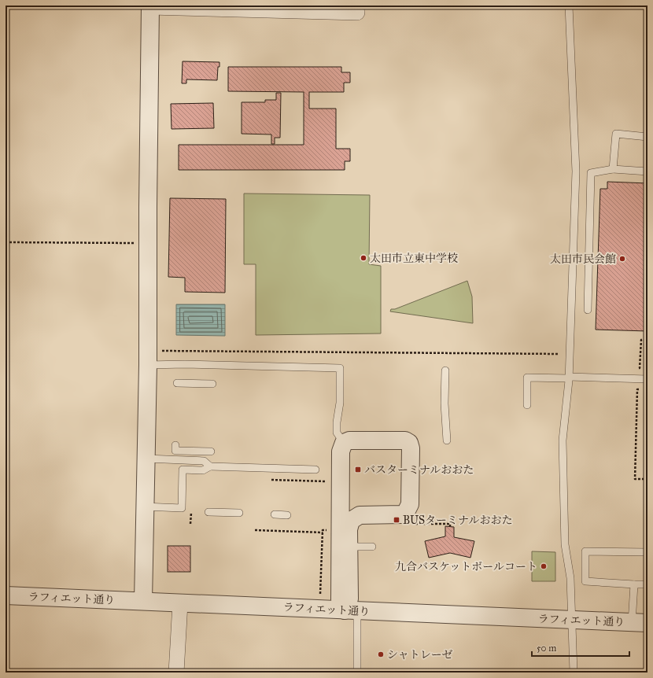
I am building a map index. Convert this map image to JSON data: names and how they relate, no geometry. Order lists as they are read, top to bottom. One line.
{"streets":{"street":["ラフィエット通り"]},"places":{"other":["太田市立東中学校","太田市民会館","九合バスケットボールコート","シャトレーゼ"],"transit":["バスターミナルおおた","BUSターミナルおおた"]},"scale_bar":"50 m"}
